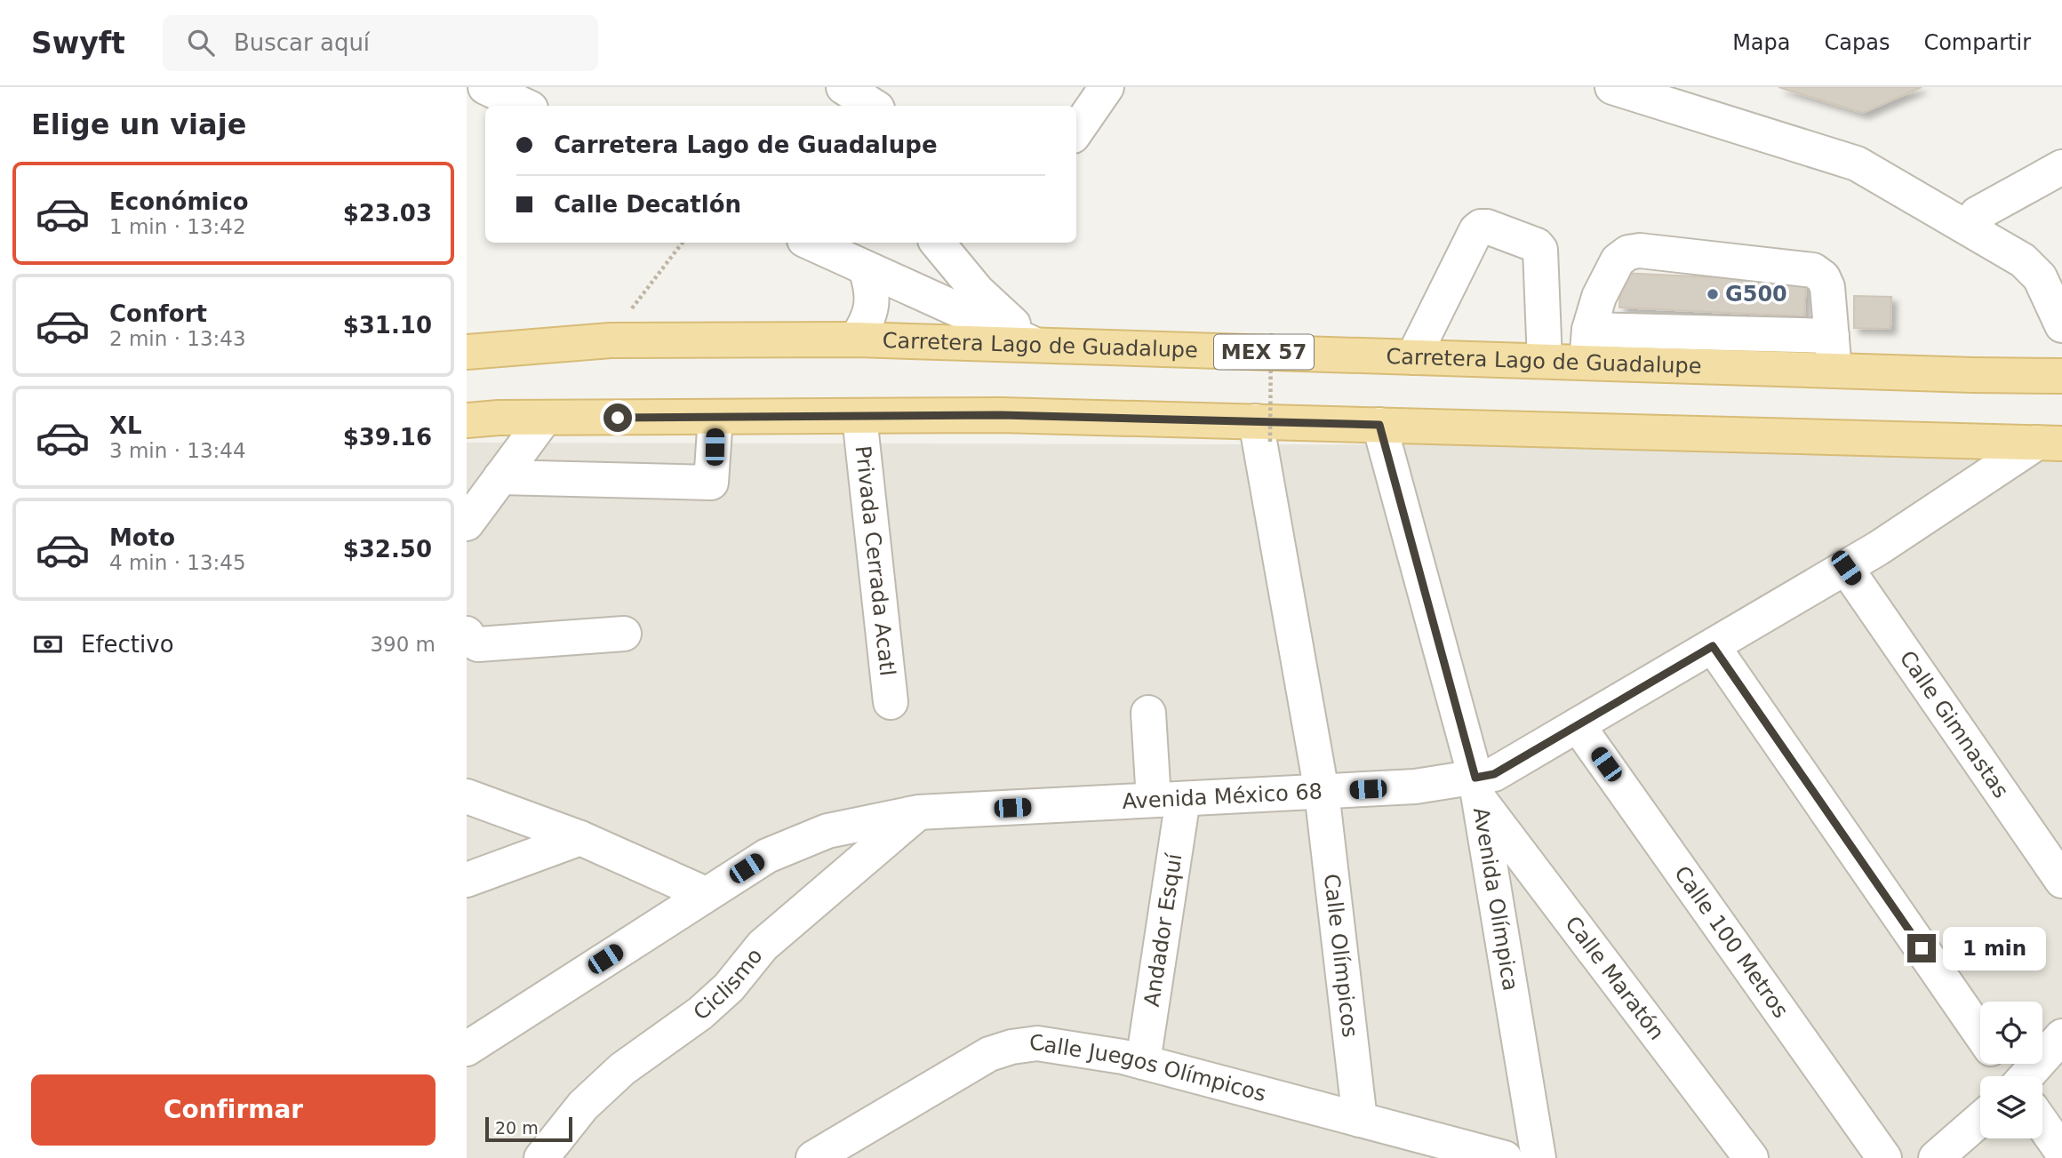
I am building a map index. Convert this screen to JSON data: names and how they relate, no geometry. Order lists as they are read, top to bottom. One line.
{"streets":{"main road":["Carretera Lago de Guadalupe","MEX 57"],"street":["Privada Cerrada Acatl","Calle Gimnastas","Avenida México 68","Avenida Olímpica","Andador Esquí","Calle 100 Metros","Calle Olímpicos","Calle Maratón","Ciclismo","Calle Juegos Olímpicos"]},"crossings":[["Calle Gimnastas","Avenida México 68"],["Avenida México 68","Avenida Olímpica"],["Avenida México 68","Andador Esquí"],["Avenida México 68","Calle 100 Metros"],["Avenida México 68","Calle Olímpicos"],["Avenida México 68","Calle Maratón"],["Avenida México 68","Ciclismo"],["Avenida Olímpica","Calle Maratón"],["Andador Esquí","Calle Juegos Olímpicos"],["Calle Olímpicos","Calle Juegos Olímpicos"]],"places":["G500"],"scale_bar":"20 m","page":{"header":"Swyft","search":"Buscar aquí","nav":["Mapa","Capas","Compartir"],"heading":"Elige un viaje","banner":["Carretera Lago de Guadalupe","Calle Decatlón"],"list":[{"name":"Económico","note":"1 min · 13:42","value":"$23.03"},{"name":"Confort","note":"2 min · 13:43","value":"$31.10"},{"name":"XL","note":"3 min · 13:44","value":"$39.16"},{"name":"Moto","note":"4 min · 13:45","value":"$32.50"}],"pay":["Efectivo","390 m"],"bubble":"1 min","buttons":"Confirmar","scale":"20 m"}}
